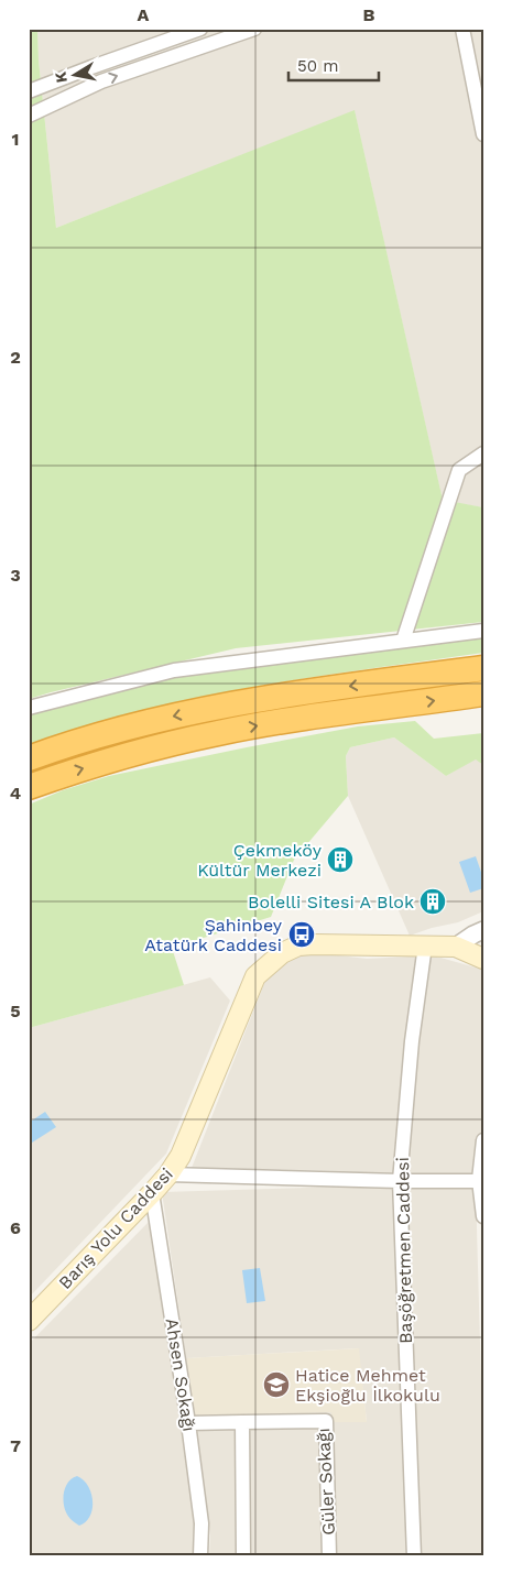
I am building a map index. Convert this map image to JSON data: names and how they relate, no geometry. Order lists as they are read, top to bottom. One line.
{"streets":{"main road":["Barış Yolu Caddesi"],"street":["Başöğretmen Caddesi","Ahsen Sokağı","Güler Sokağı"]},"crossings":[["Barış Yolu Caddesi","Başöğretmen Caddesi"],["Barış Yolu Caddesi","Ahsen Sokağı"]],"places":{"building":["Çekmeköy Kültür Merkezi","Bolelli Sitesi A Blok"],"bus stop":["Şahinbey Atatürk Caddesi"],"school or university":["Hatice Mehmet Ekşioğlu İlkokulu"]},"scale_bar":"50 m","north":"left","grid":{"columns":["A","B"],"rows":["1","2","3","4","5","6","7"]}}
